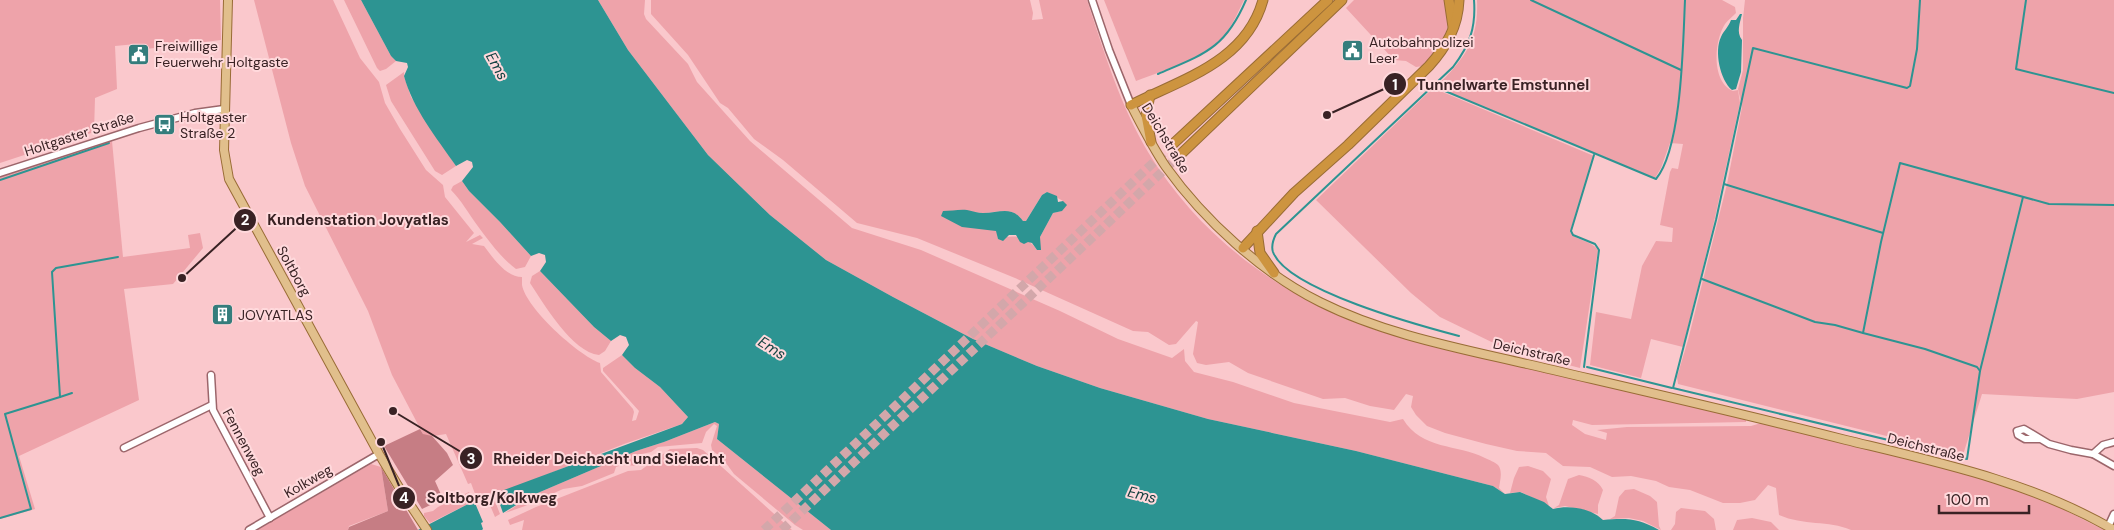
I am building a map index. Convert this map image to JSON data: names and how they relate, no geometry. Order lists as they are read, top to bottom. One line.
{"streets":{"main road":["Deichstraße","Soltborg"],"street":["Holtgaster Straße","Fennenweg","Kolkweg"]},"crossings":[["Holtgaster Straße","Soltborg"],["Soltborg","Kolkweg"],["Fennenweg","Kolkweg"]],"water":["Ems"],"places":{"public building":["Autobahnpolizei Leer","Freiwillige Feuerwehr Holtgaste"],"other":["Tunnelwarte Emstunnel","Kundenstation Jovyatlas","Rheider Deichacht und Sielacht","Soltborg/Kolkweg"],"bus stop":["Holtgaster Straße 2"],"building":["JOVYATLAS"]},"scale_bar":"100 m"}
